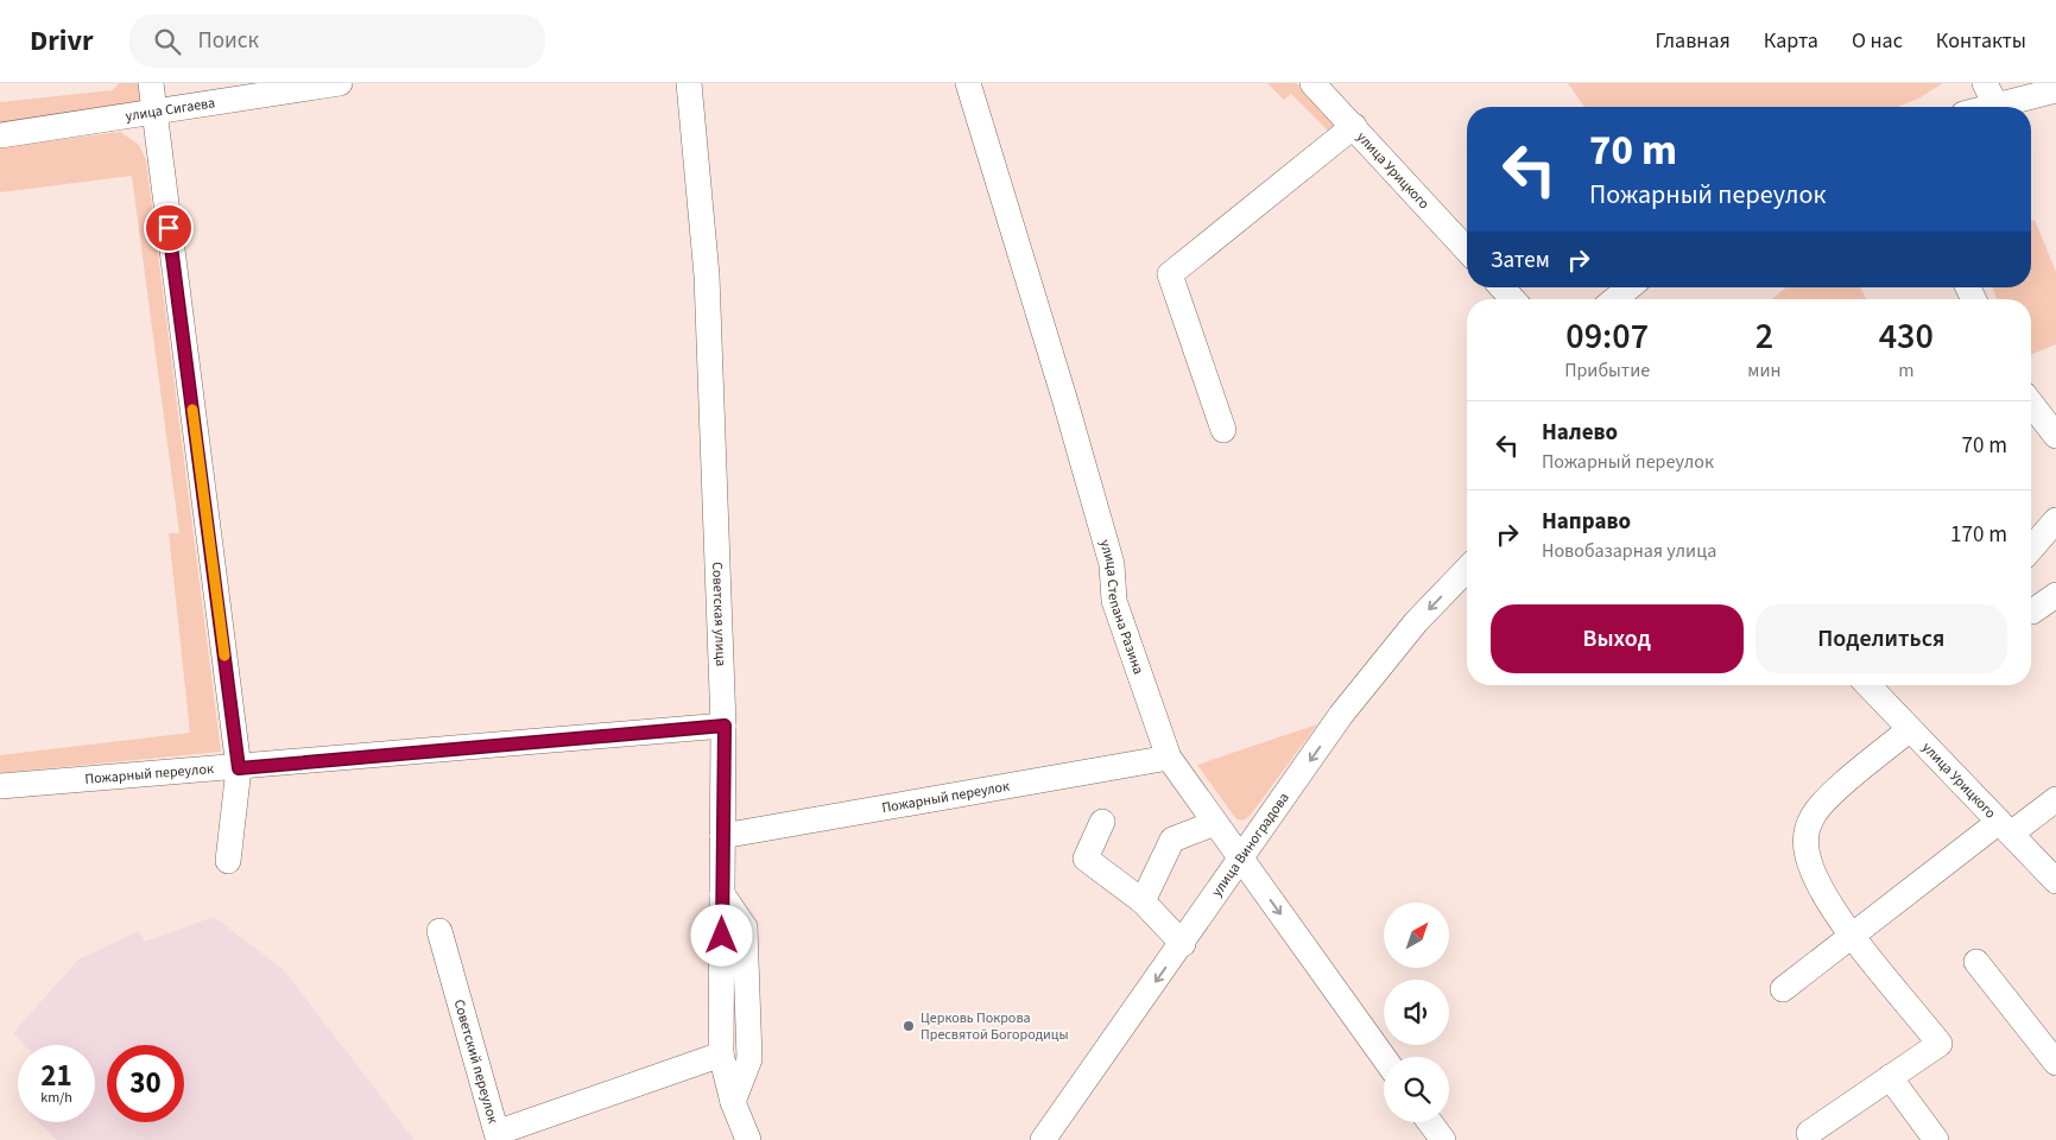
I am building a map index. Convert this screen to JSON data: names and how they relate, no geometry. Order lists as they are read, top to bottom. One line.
{"streets":{"street":["улица Сигаева","улица Урицкого","улица Степана Разина","Советская улица","Пожарный переулок","улица Виноградова","Советский переулок"]},"crossings":[["улица Степана Разина","Пожарный переулок"],["улица Степана Разина","улица Виноградова"],["Советская улица","Пожарный переулок"],["Советская улица","Советский переулок"]],"one_way":["улица Виноградова"],"places":["Церковь Покрова Пресвятой Богородицы"],"north":"top right","page":{"header":"Drivr","search":"Поиск","nav":["Главная","Карта","О нас","Контакты"],"turn":["70 m","Пожарный переулок"],"then":"Затем","eta":["09:07","Прибытие","2","мин","430","m"],"list":[{"name":"Налево","note":"Пожарный переулок","value":"70 m"},{"name":"Направо","note":"Новобазарная улица","value":"170 m"}],"buttons":["Выход","Поделиться"],"speed":"21 km/h","limit":"30"}}
